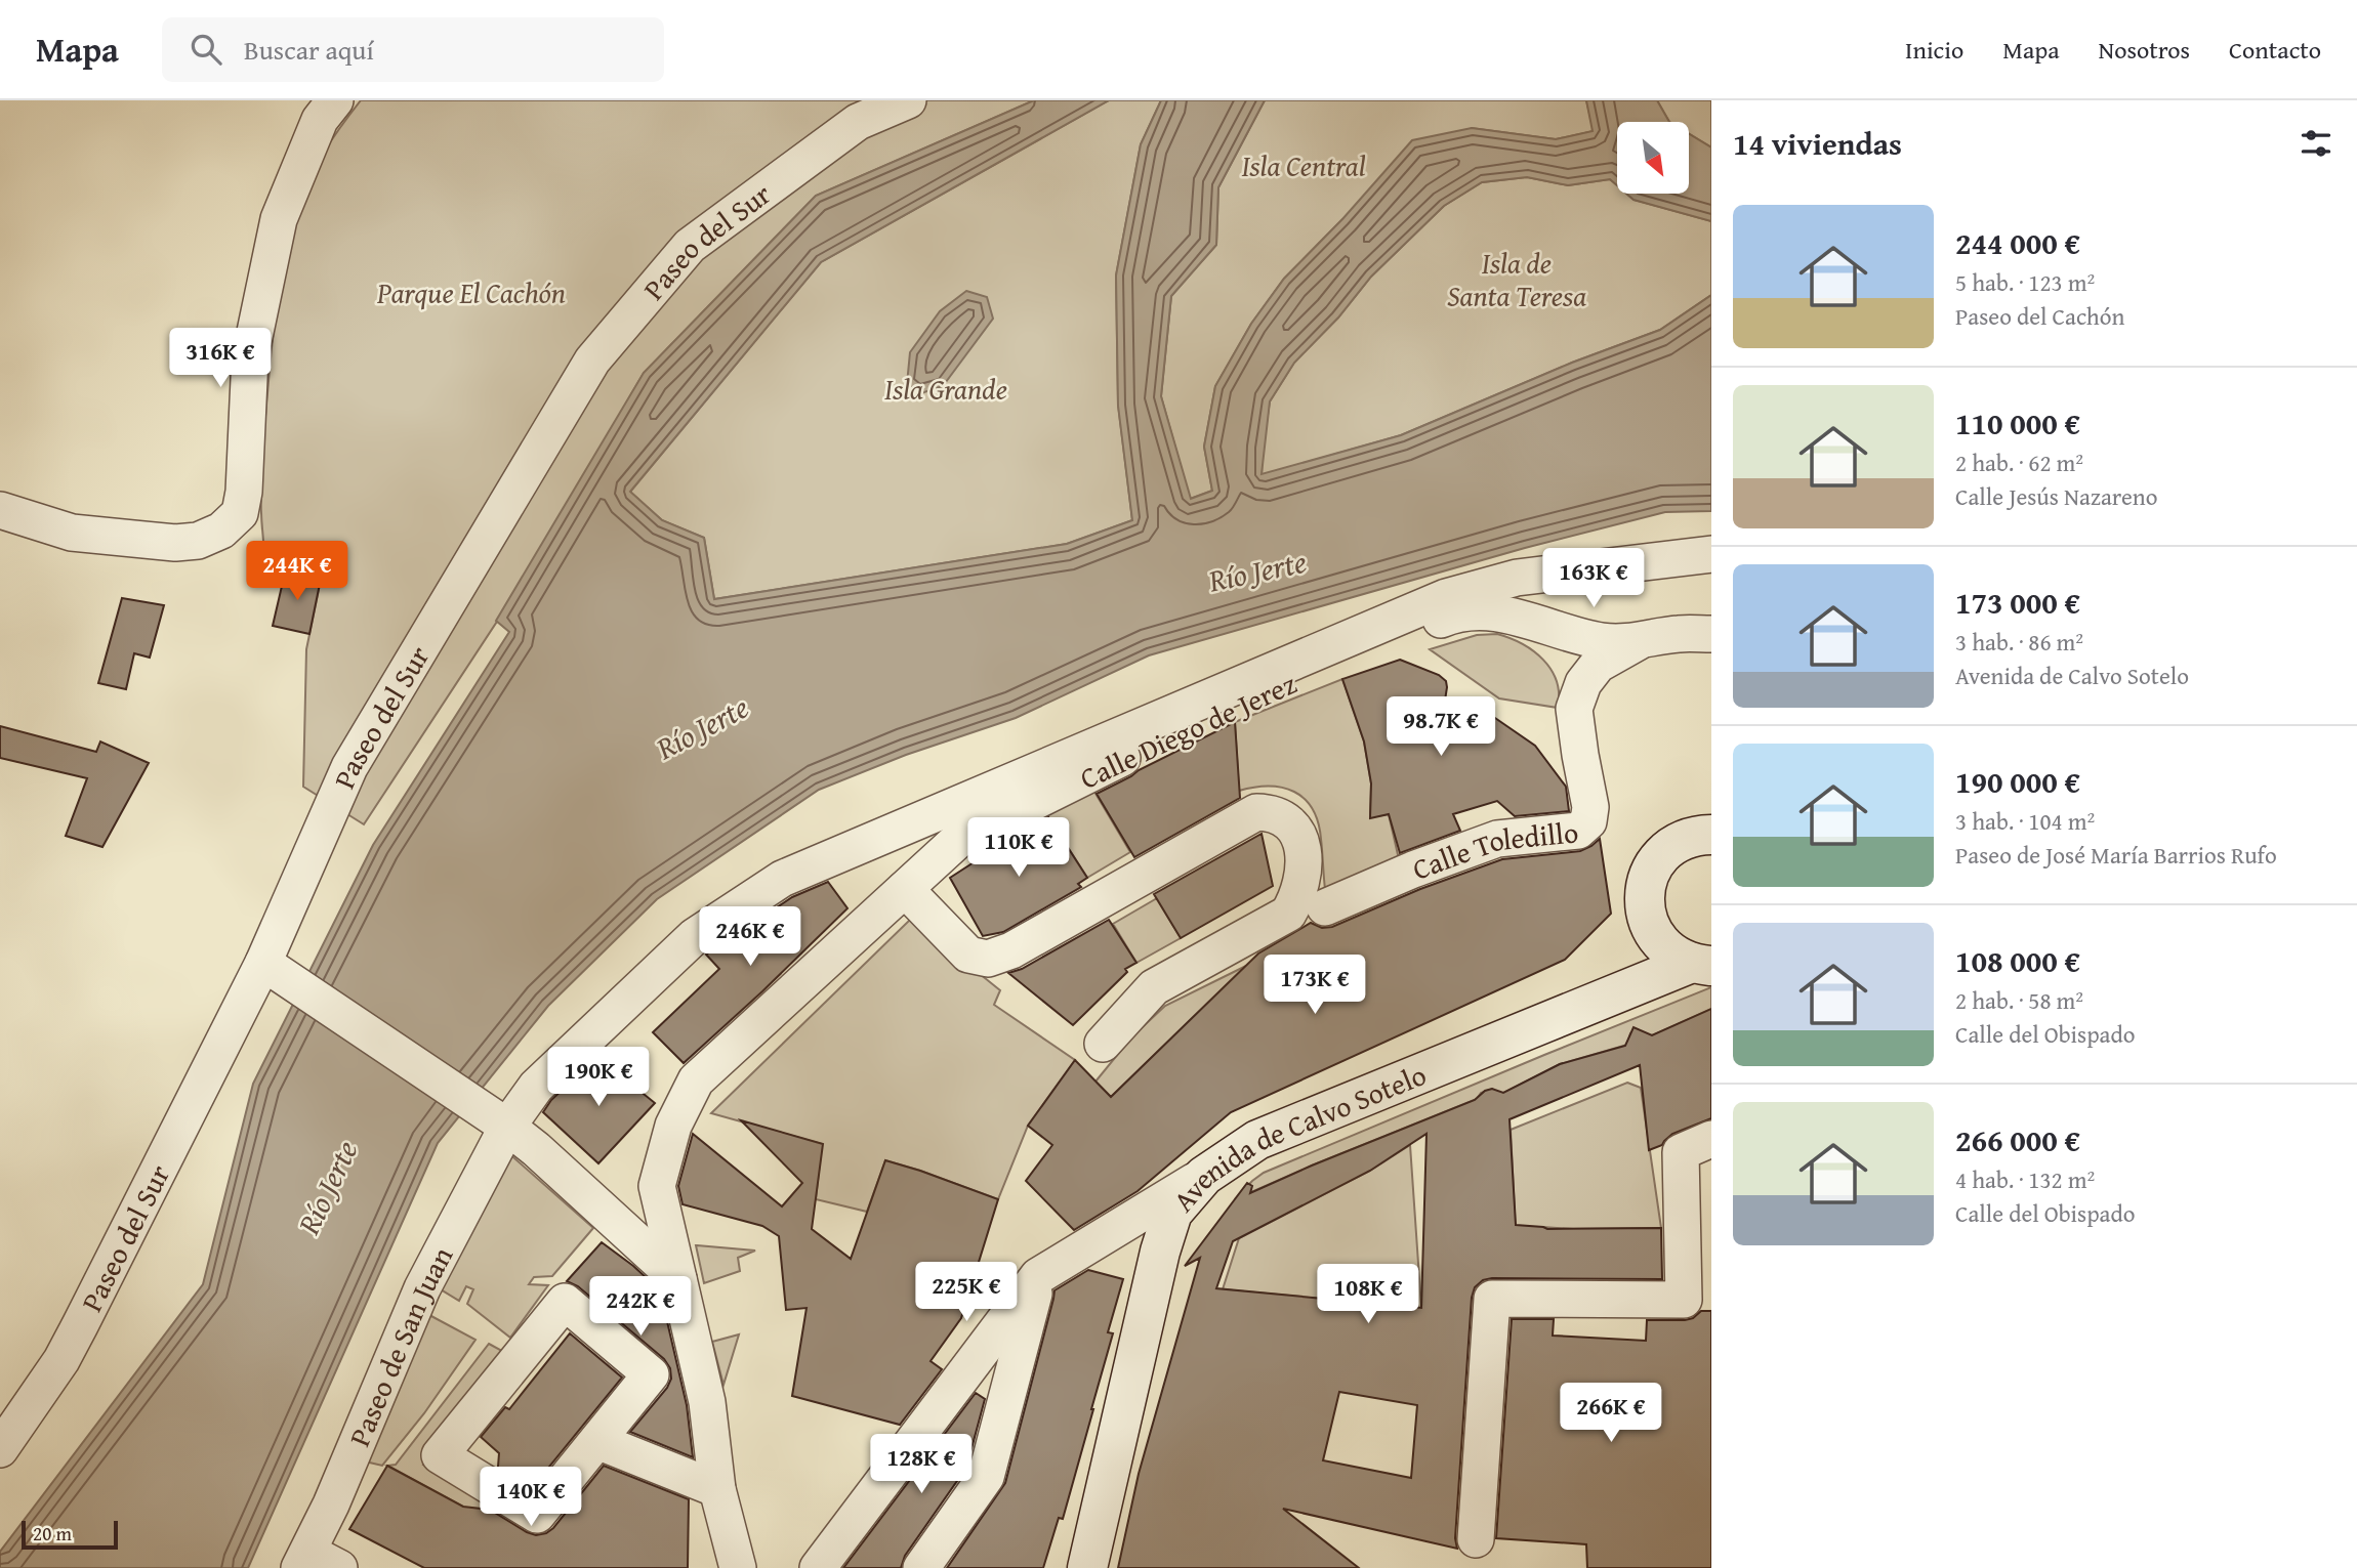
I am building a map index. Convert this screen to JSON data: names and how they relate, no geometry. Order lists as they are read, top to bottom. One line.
{"streets":{"main road":["Avenida de Calvo Sotelo"],"street":["Paseo del Sur","Calle Diego de Jerez","Calle Toledillo","Paseo de San Juan"]},"crossings":[["Calle Diego de Jerez","Calle Toledillo"]],"water":["Río Jerte"],"parks":["Isla Central","Isla de Santa Teresa","Parque El Cachón","Isla Grande"],"scale_bar":"20 m","north":"bottom right","page":{"header":"Mapa","search":"Buscar aquí","nav":["Inicio","Mapa","Nosotros","Contacto"],"heading":"14 viviendas","list":[{"name":"244 000 €","note":"5 hab. · 123 m² · Paseo del Cachón"},{"name":"110 000 €","note":"2 hab. · 62 m² · Calle Jesús Nazareno"},{"name":"173 000 €","note":"3 hab. · 86 m² · Avenida de Calvo Sotelo"},{"name":"190 000 €","note":"3 hab. · 104 m² · Paseo de José María Barrios Rufo"},{"name":"108 000 €","note":"2 hab. · 58 m² · Calle del Obispado"},{"name":"266 000 €","note":"4 hab. · 132 m² · Calle del Obispado"}],"price":["316K €","244K €","163K €","98.7K €","110K €","246K €","173K €","190K €","225K €","108K €","242K €","266K €","128K €","140K €"],"scale":"20 m"}}
